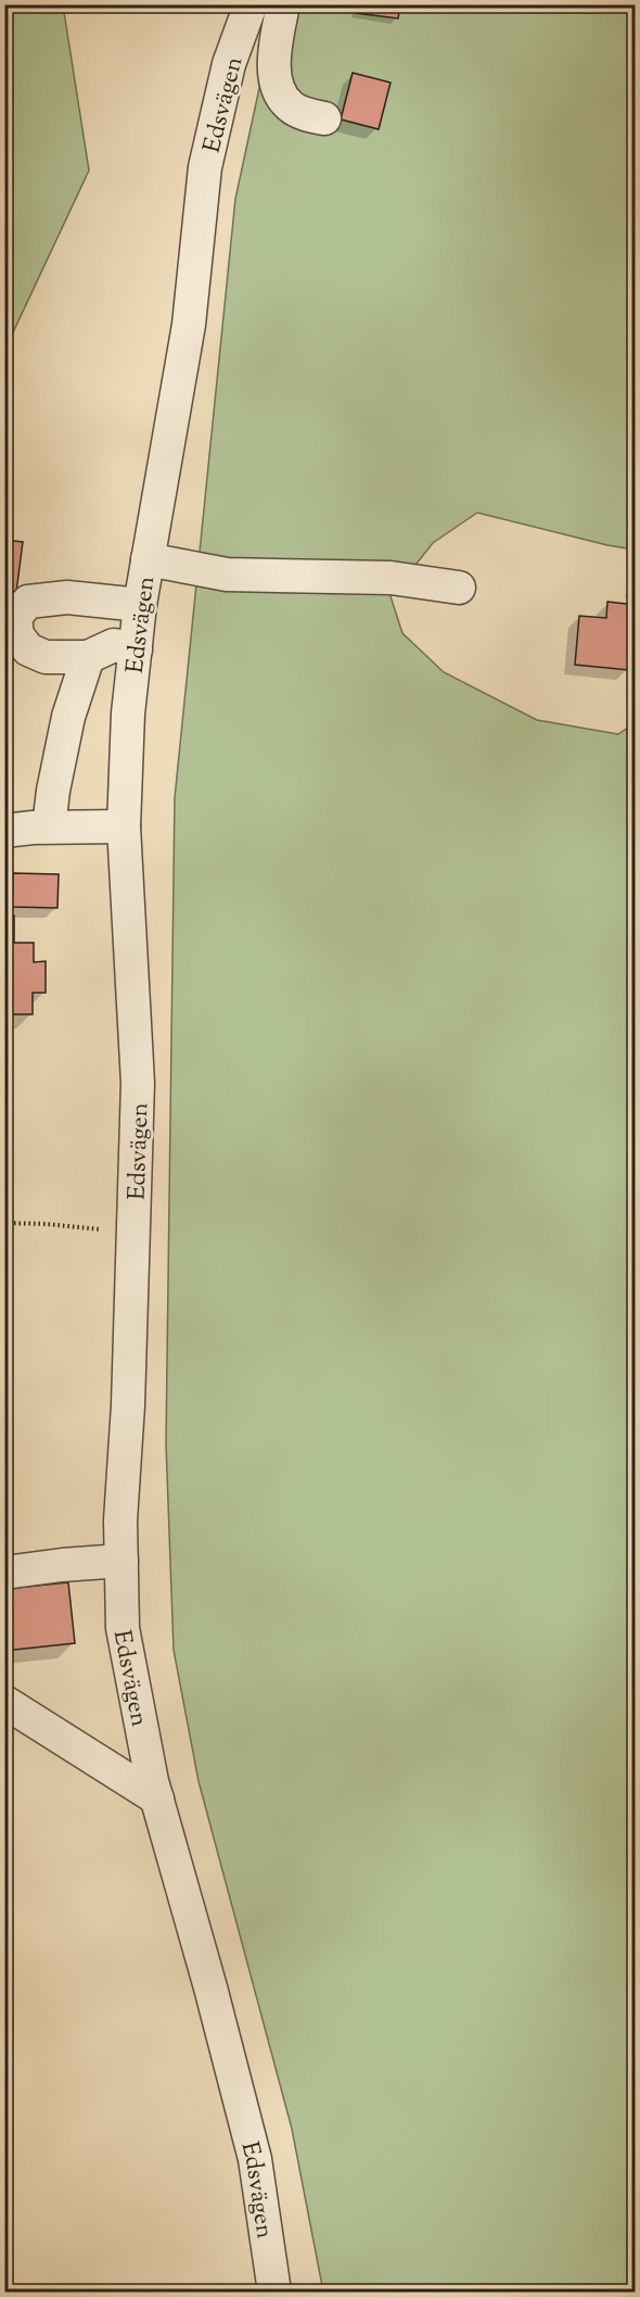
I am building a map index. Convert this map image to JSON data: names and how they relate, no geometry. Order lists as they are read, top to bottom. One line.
{"streets":{"street":["Edsvägen"]}}
